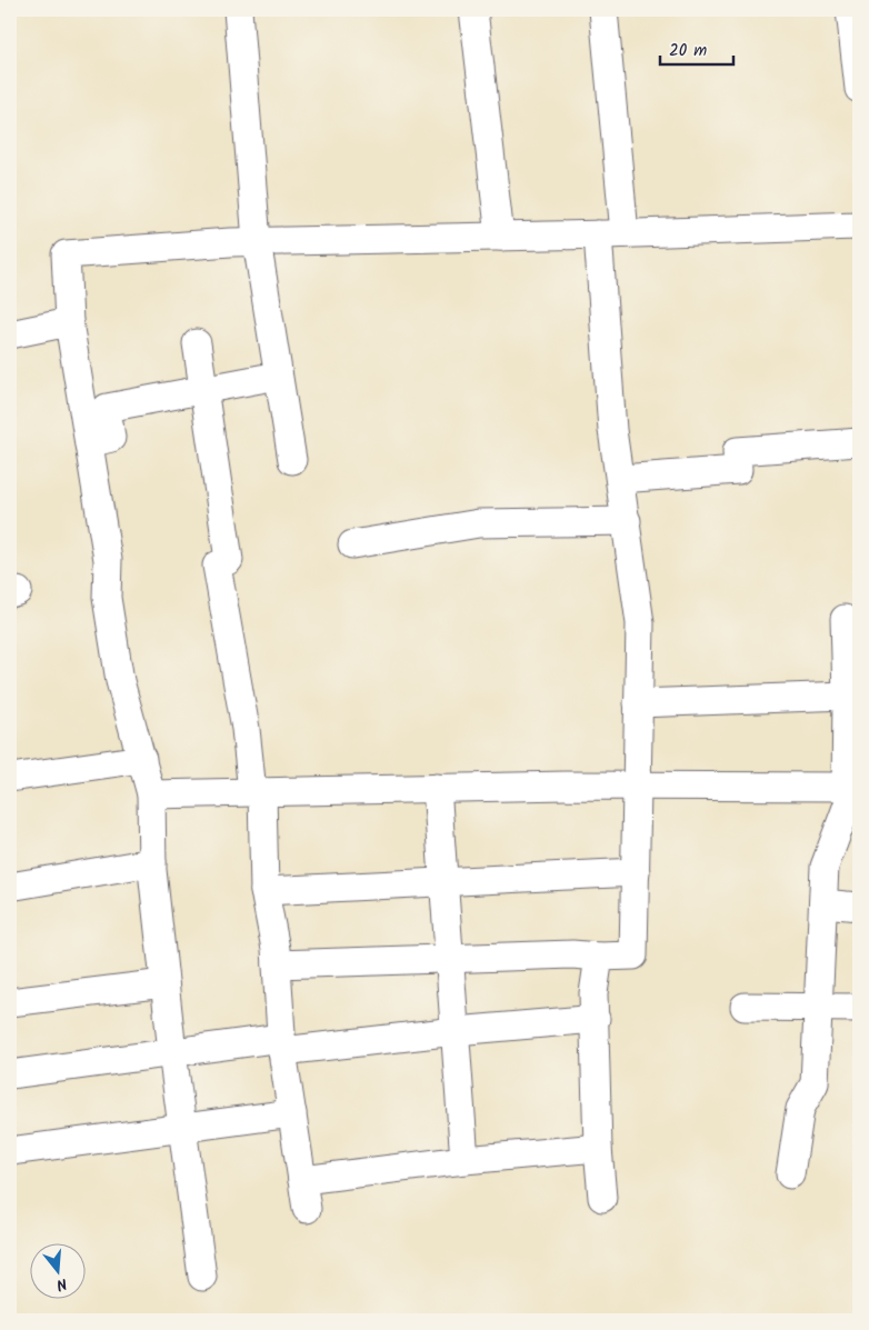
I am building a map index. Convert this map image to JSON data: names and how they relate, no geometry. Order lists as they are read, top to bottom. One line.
{"scale_bar":"20 m","north":"bottom"}
